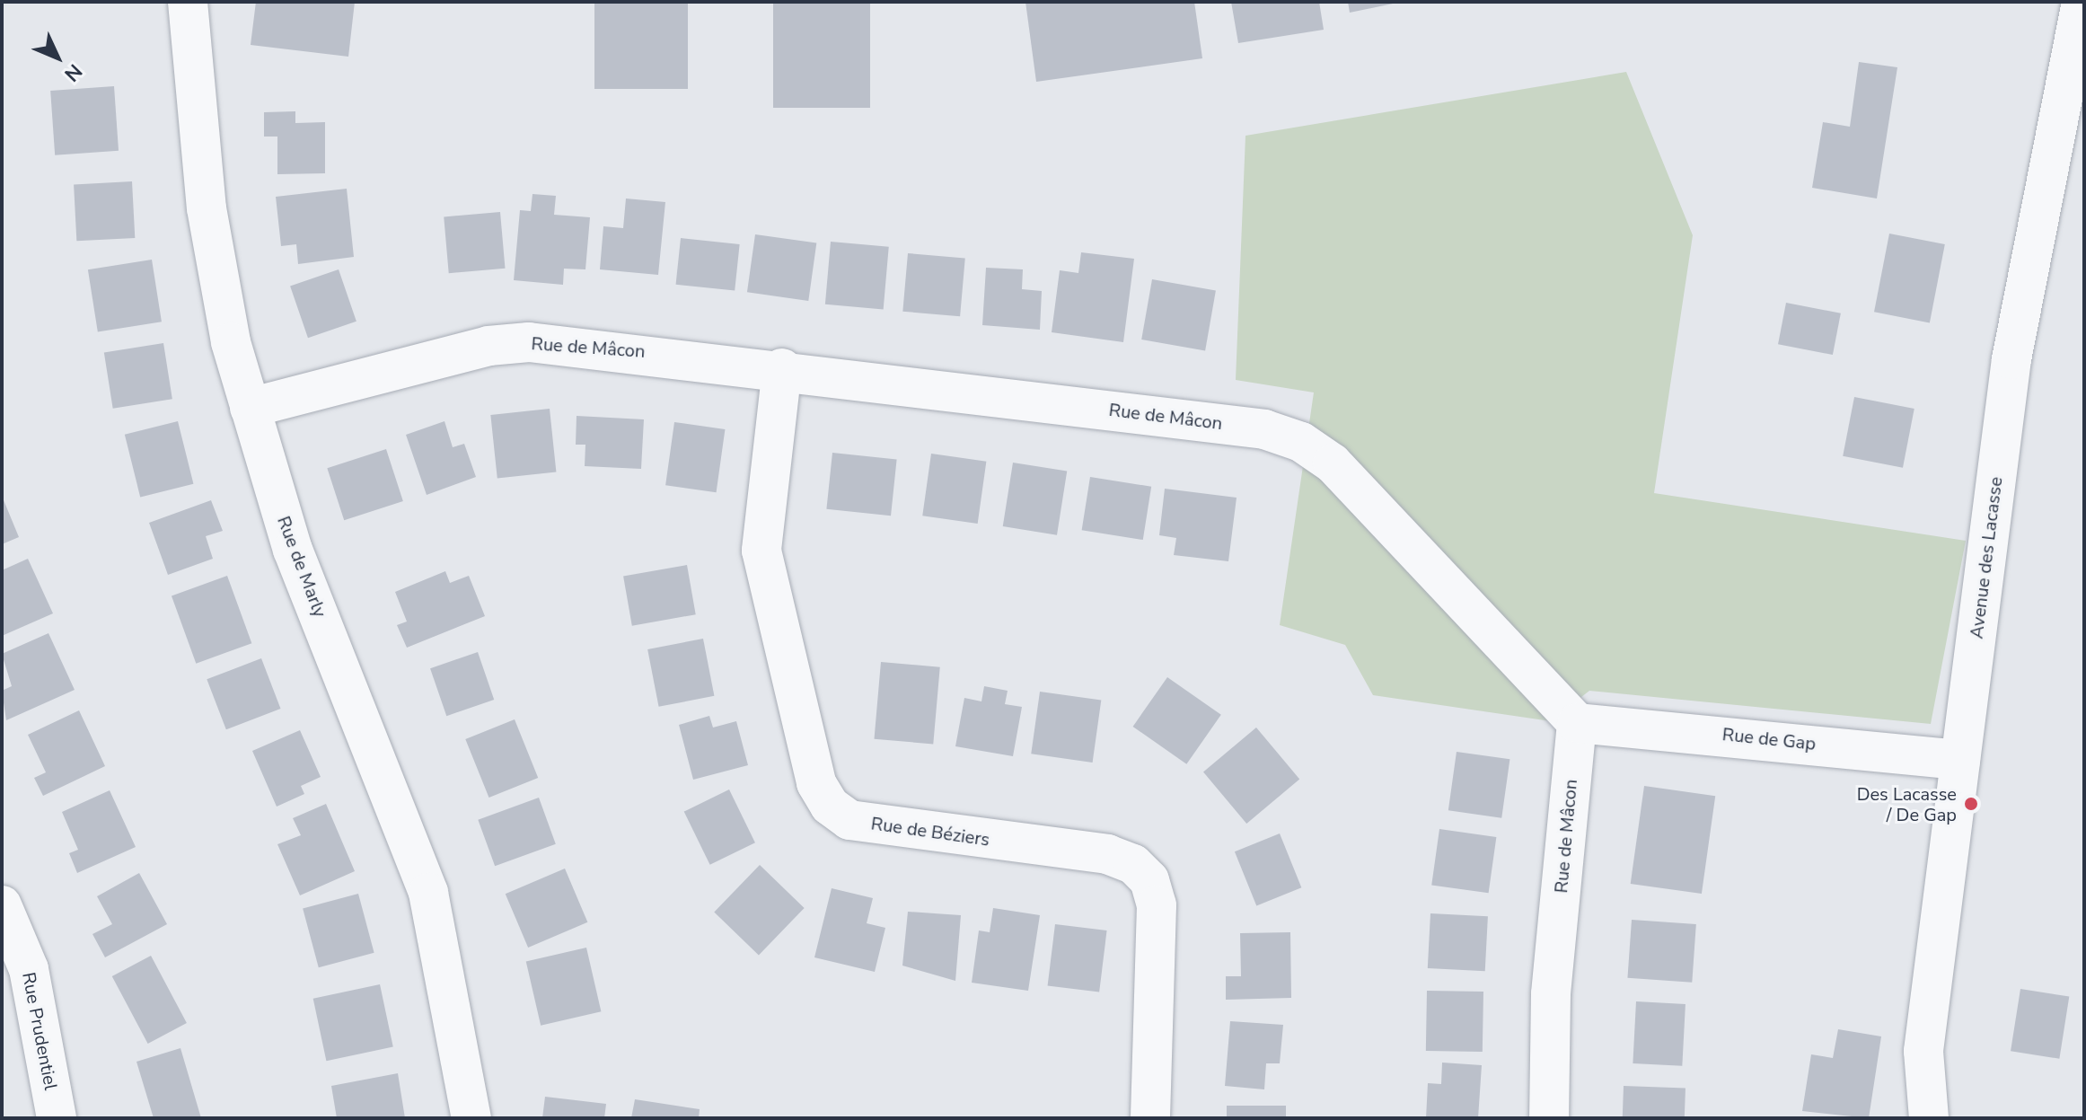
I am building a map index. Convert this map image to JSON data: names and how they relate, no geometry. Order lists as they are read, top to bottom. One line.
{"streets":{"street":["Rue de Mâcon","Avenue des Lacasse","Rue de Marly","Rue de Gap","Rue de Béziers","Rue Prudentiel"]},"crossings":[["Rue de Mâcon","Rue de Marly"],["Rue de Mâcon","Rue de Gap"],["Rue de Mâcon","Rue de Béziers"],["Avenue des Lacasse","Rue de Gap"]],"places":["Des Lacasse / De Gap"],"north":"bottom right"}
